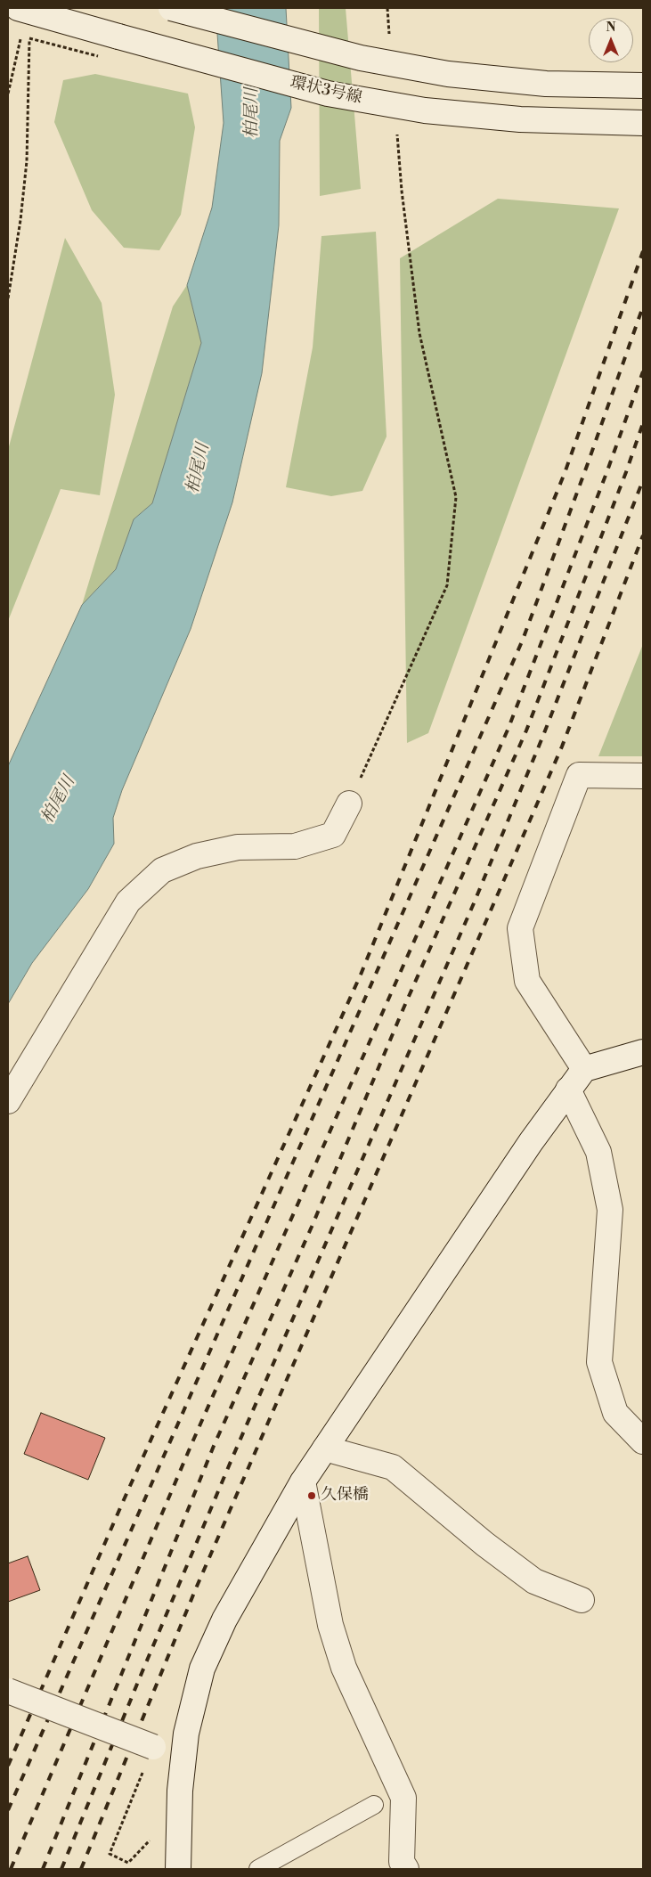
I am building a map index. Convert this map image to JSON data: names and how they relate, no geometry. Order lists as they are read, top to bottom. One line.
{"streets":{"street":["環状3号線"]},"water":["柏尾川"],"places":["久保橋"],"north":"top"}
